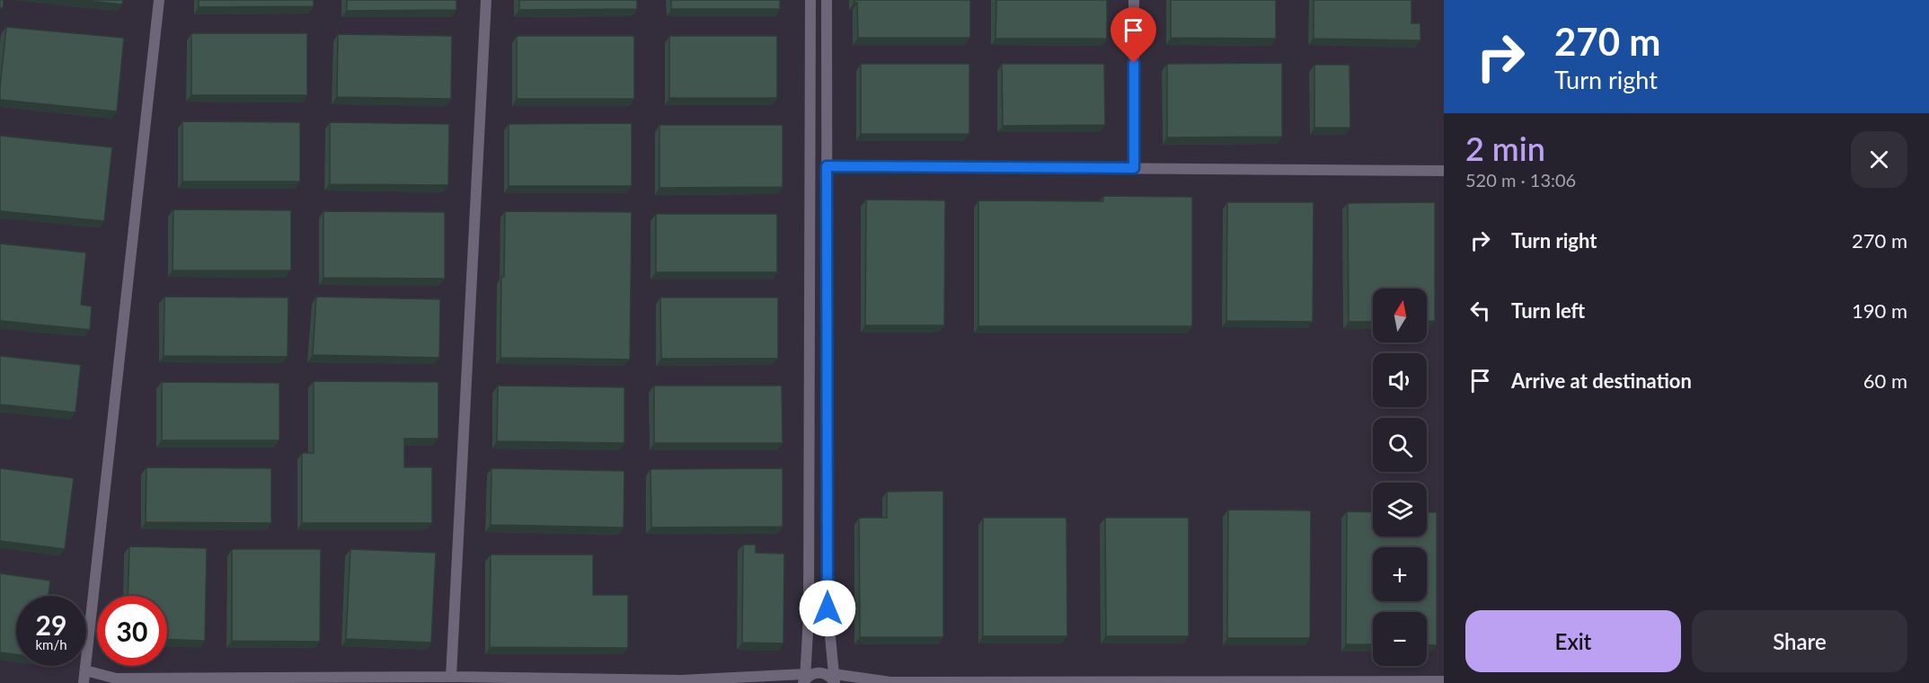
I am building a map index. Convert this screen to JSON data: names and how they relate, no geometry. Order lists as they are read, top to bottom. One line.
{"north":"top","page":{"turn":["270 m","Turn right"],"heading":["2 min","520 m · 13:06"],"list":[{"name":"Turn right","value":"270 m"},{"name":"Turn left","value":"190 m"},{"name":"Arrive at destination","value":"60 m"}],"map_buttons":["+","−"],"speed":"29 km/h","limit":"30","buttons":["Exit","Share"]}}
